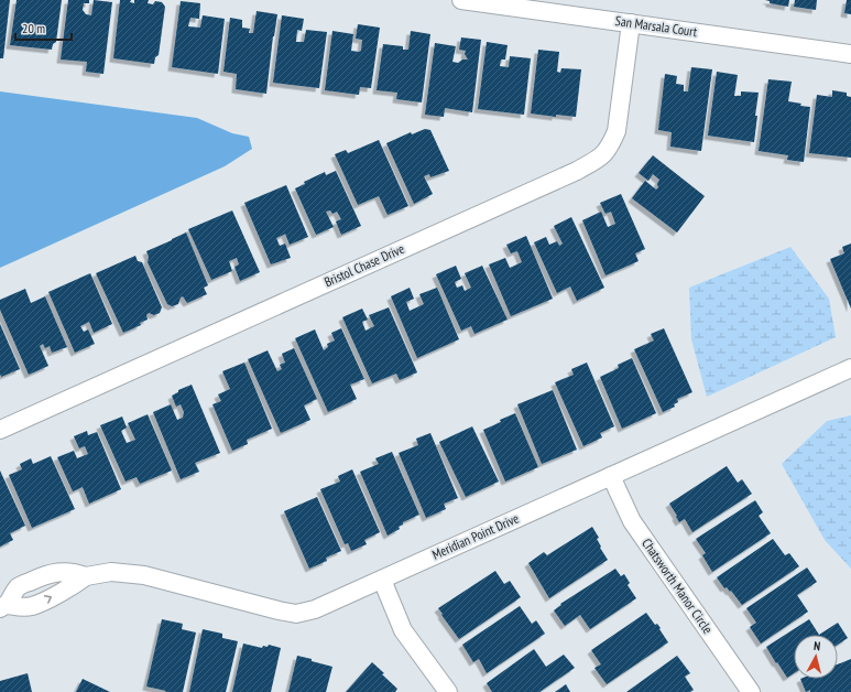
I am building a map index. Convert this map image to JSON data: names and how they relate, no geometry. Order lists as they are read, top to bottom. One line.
{"streets":{"street":["San Marsala Court","Bristol Chase Drive","Meridian Point Drive","Chatsworth Manor Circle"]},"crossings":[["San Marsala Court","Bristol Chase Drive"],["Meridian Point Drive","Chatsworth Manor Circle"]],"scale_bar":"20 m","north":"top"}
